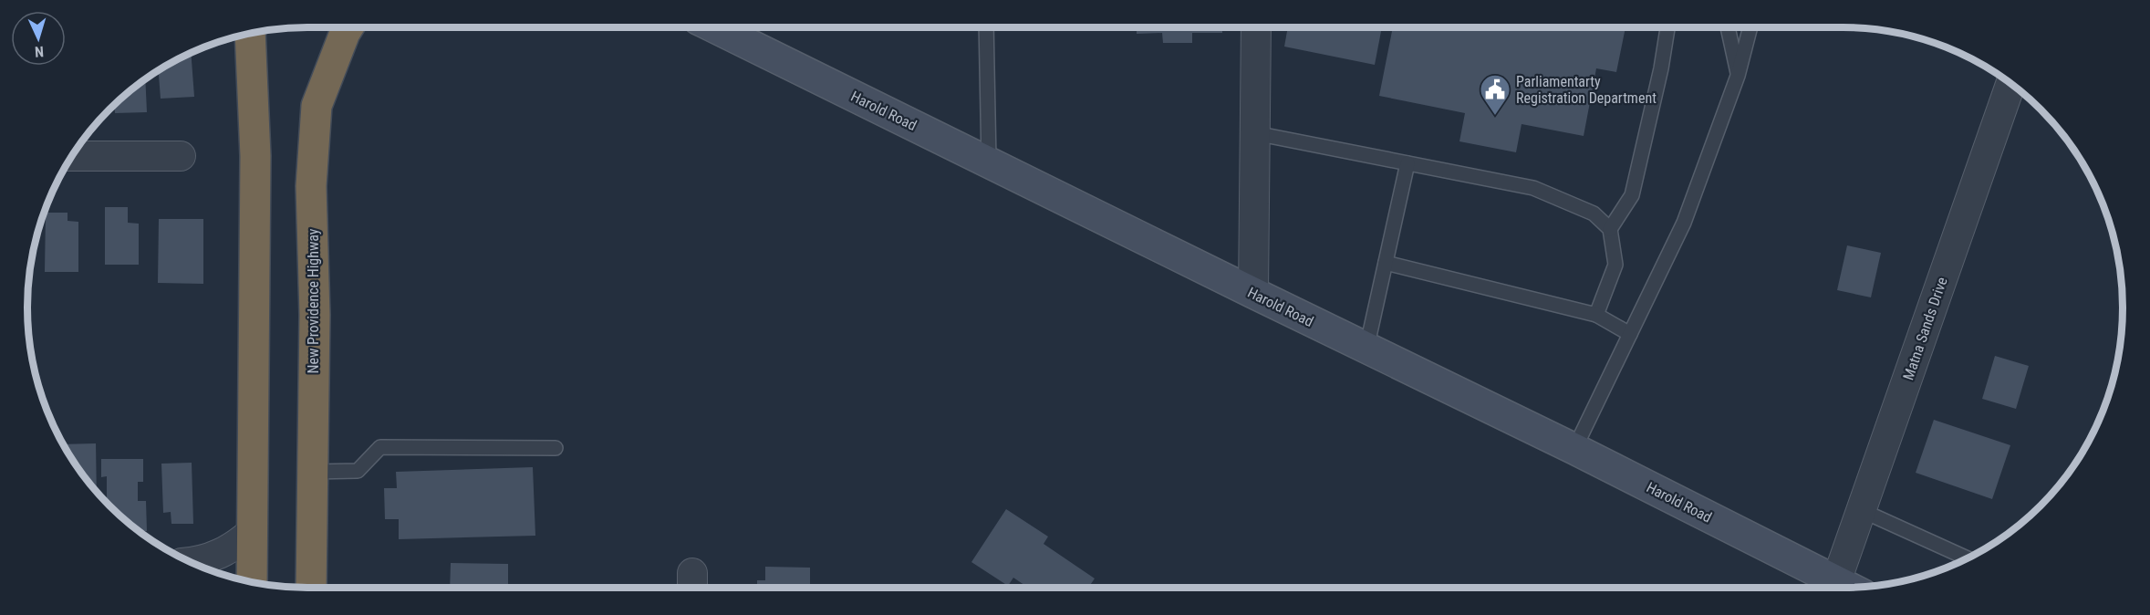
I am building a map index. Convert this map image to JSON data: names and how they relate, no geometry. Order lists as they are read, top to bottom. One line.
{"streets":{"highway":["New Providence Highway"],"main road":["Harold Road"],"street":["Matna Sands Drive"]},"crossings":[["Harold Road","Matna Sands Drive"]],"places":{"public building":["Parliamentarty Registration Department"]},"north":"bottom"}
